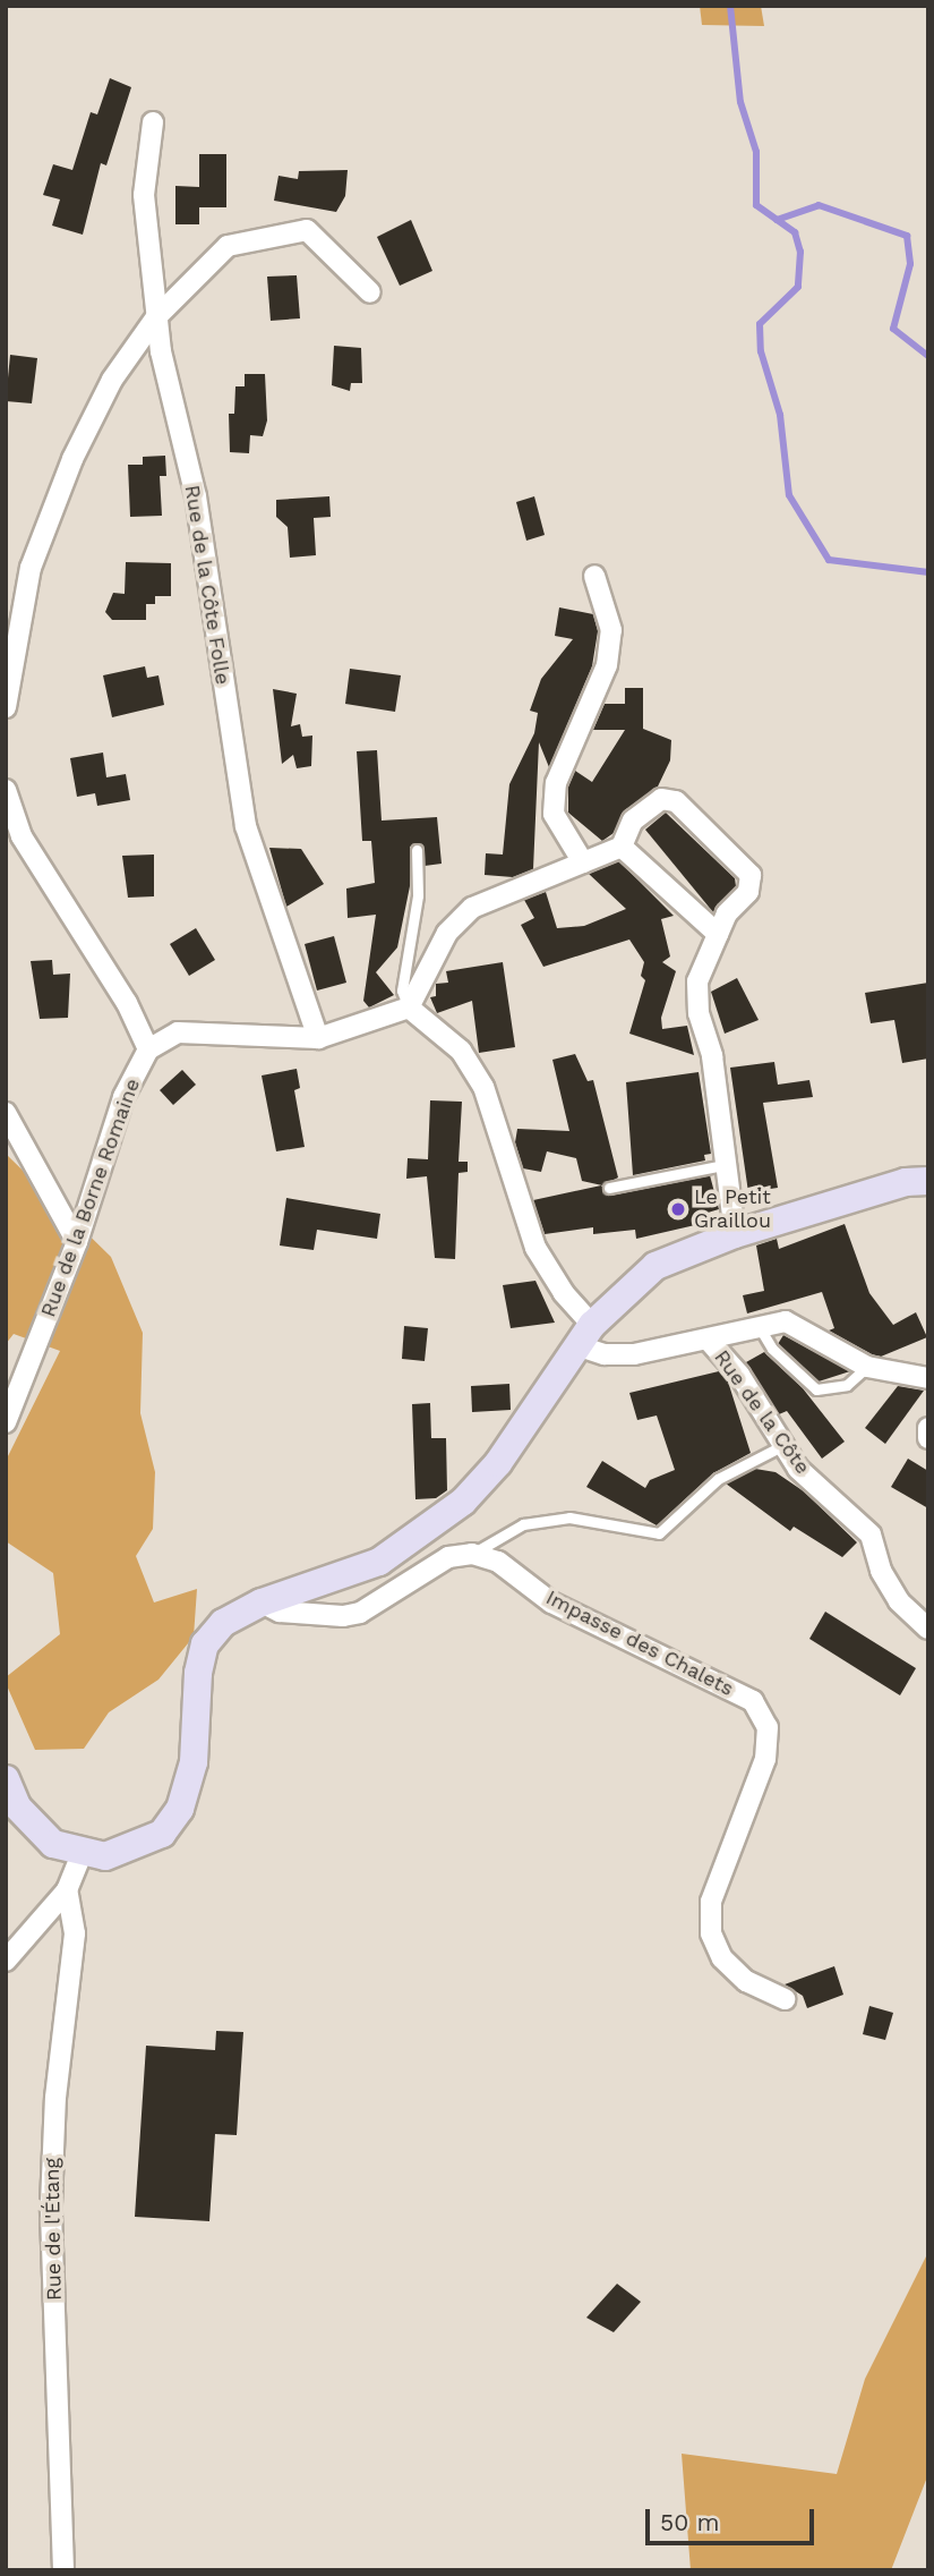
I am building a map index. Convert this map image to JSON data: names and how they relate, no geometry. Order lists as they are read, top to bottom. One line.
{"streets":{"street":["Rue de la Côte Folle","Rue de la Borne Romaine","Rue de la Côte","Impasse des Chalets","Rue de l'Étang"]},"places":["Le Petit Graillou"],"scale_bar":"50 m"}
